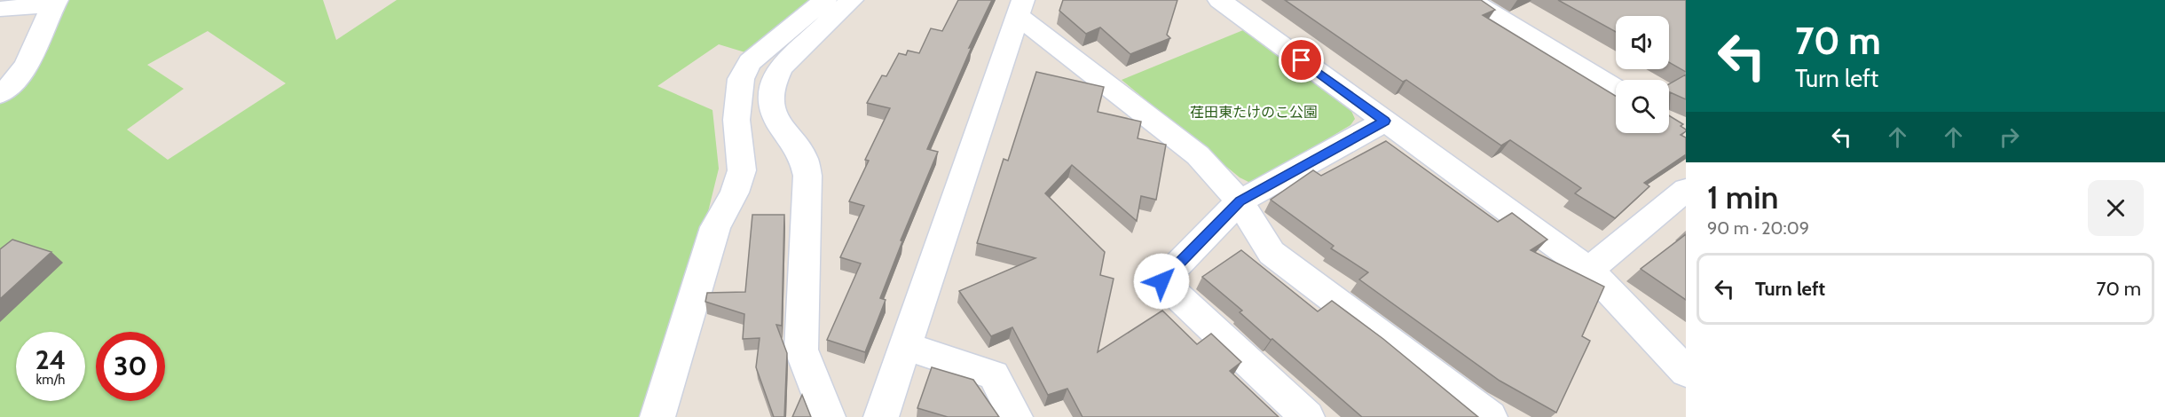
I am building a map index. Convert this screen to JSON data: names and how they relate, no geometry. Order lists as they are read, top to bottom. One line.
{"parks":["荏田東たけのこ公園"],"page":{"turn":["70 m","Turn left"],"heading":["1 min","90 m · 20:09"],"list":[{"name":"Turn left","value":"70 m"}],"speed":"24 km/h","limit":"30"}}
